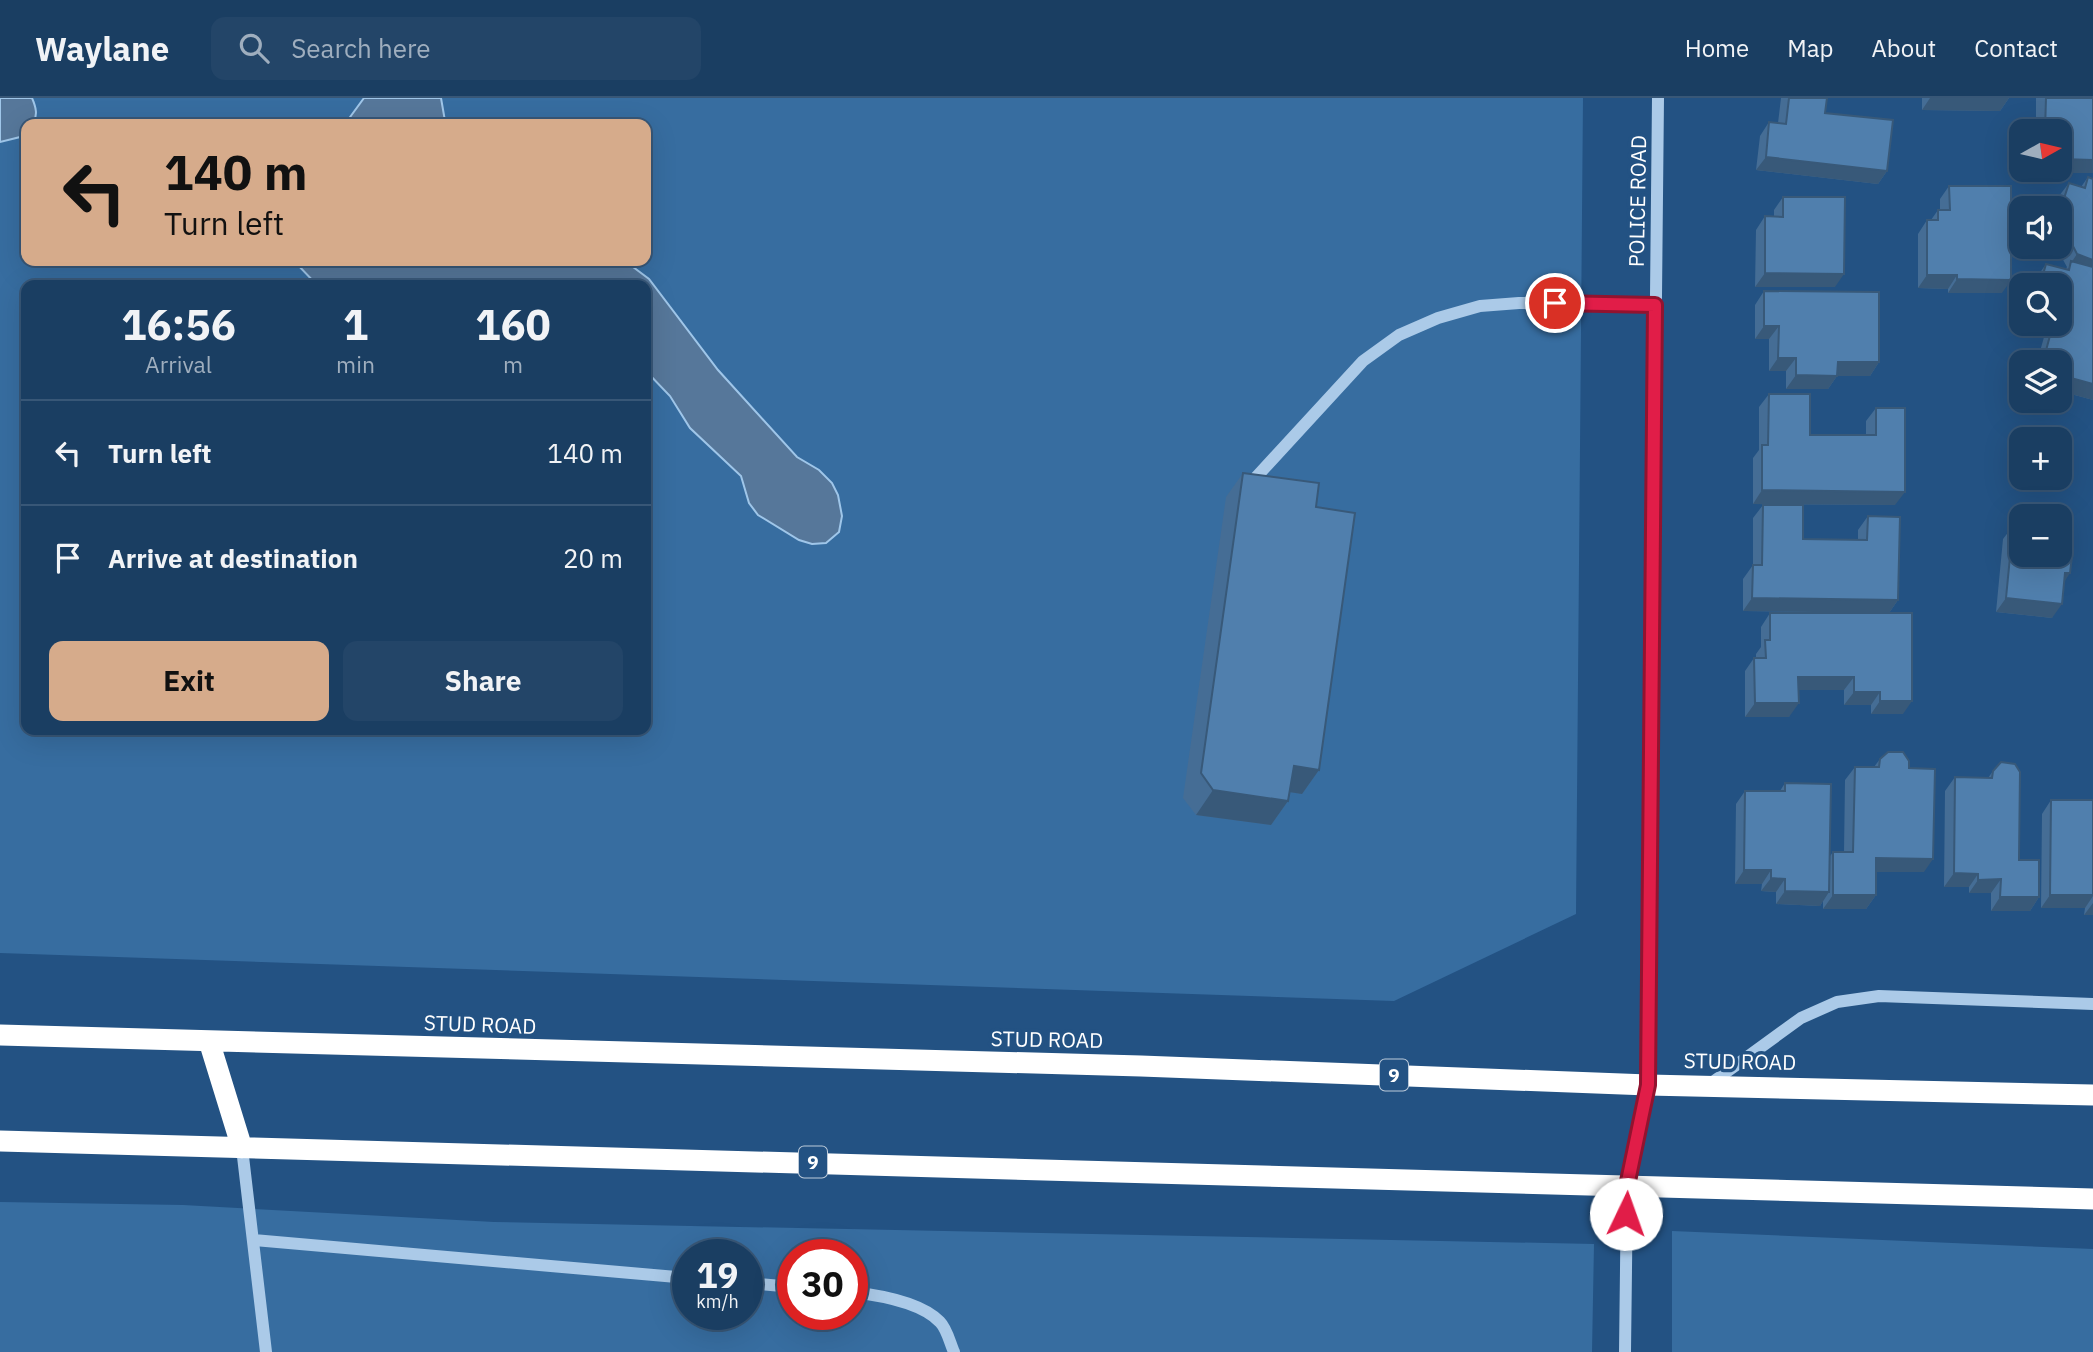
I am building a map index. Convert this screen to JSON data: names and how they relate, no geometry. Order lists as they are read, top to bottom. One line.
{"streets":{"highway":["STUD ROAD","9"],"street":["POLICE ROAD"]},"crossings":[["POLICE ROAD","STUD ROAD"],["POLICE ROAD","9"]],"north":"right","page":{"header":"Waylane","search":"Search here","nav":["Home","Map","About","Contact"],"map_buttons":["+","−"],"turn":["140 m","Turn left"],"eta":["16:56","Arrival","1","min","160","m"],"list":[{"name":"Turn left","value":"140 m"},{"name":"Arrive at destination","value":"20 m"}],"buttons":["Exit","Share"],"speed":"19 km/h","limit":"30"}}
